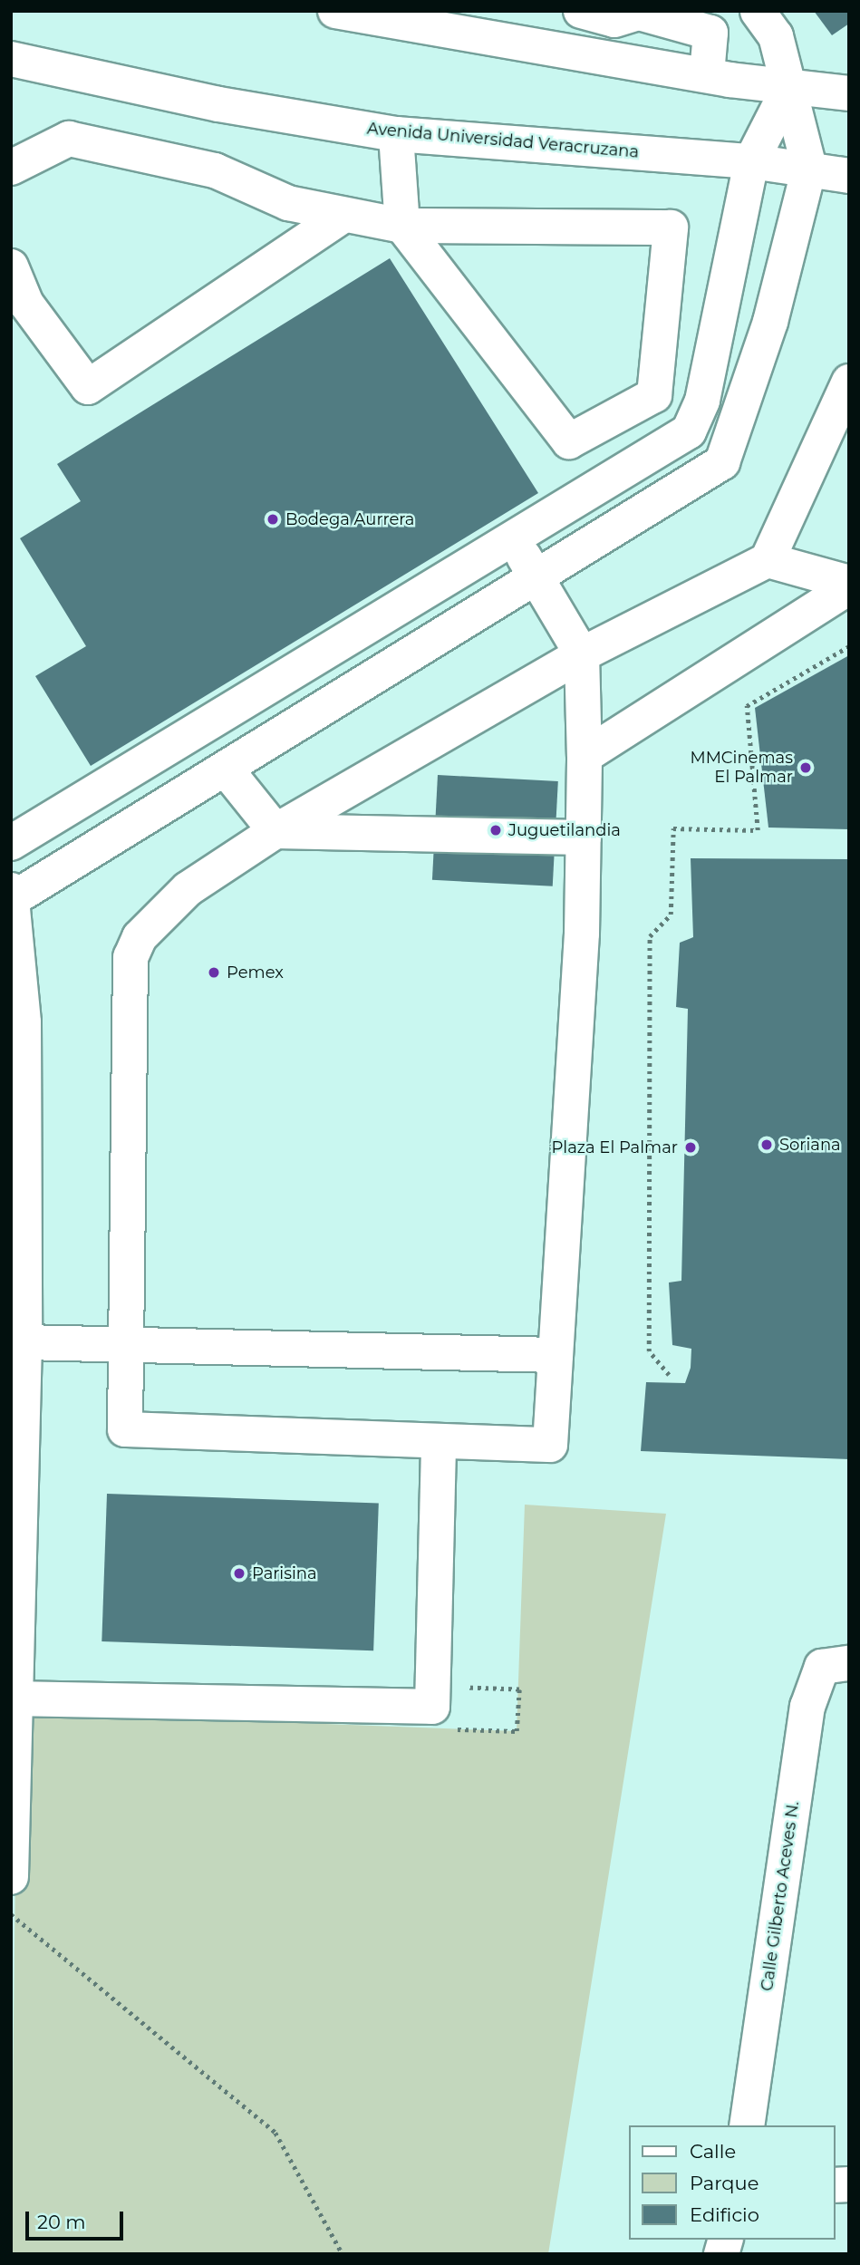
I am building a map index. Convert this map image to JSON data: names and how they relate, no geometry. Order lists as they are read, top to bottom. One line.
{"streets":{"street":["Avenida Universidad Veracruzana","Calle Gilberto Aceves N."]},"places":["Bodega Aurrera","MMCinemas El Palmar","Juguetilandia","Pemex","Soriana","Plaza El Palmar","Parisina"],"legend":["Calle","Parque","Edificio"],"scale_bar":"20 m"}
